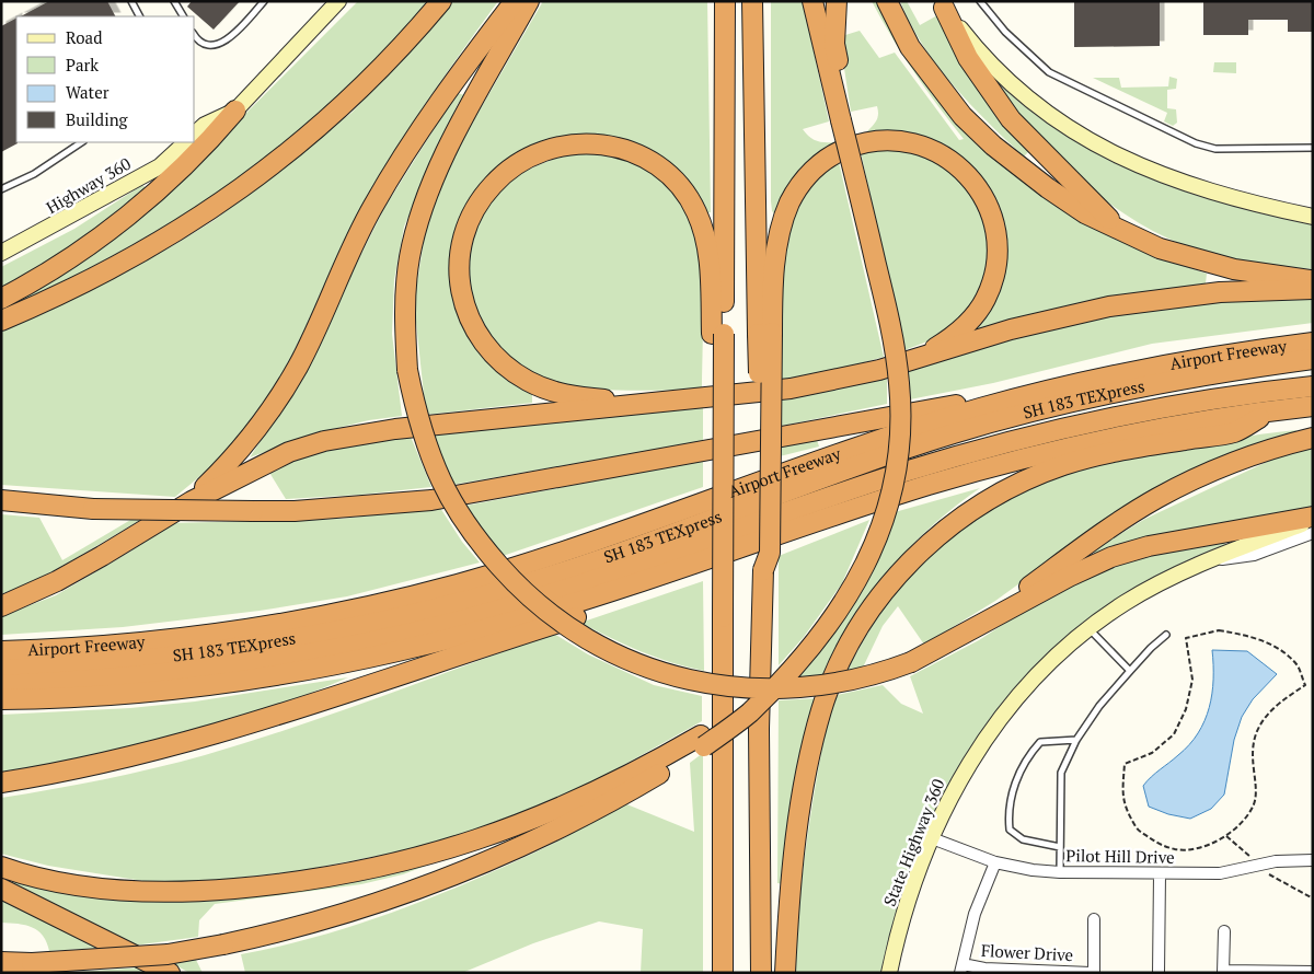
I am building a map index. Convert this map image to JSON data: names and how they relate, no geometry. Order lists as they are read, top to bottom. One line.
{"streets":{"highway":["Airport Freeway","SH 183 TEXpress"],"main road":["Highway 360","State Highway 360"],"street":["Pilot Hill Drive","Flower Drive"]},"crossings":[["State Highway 360","Pilot Hill Drive"]],"legend":["Road","Park","Water","Building"]}
